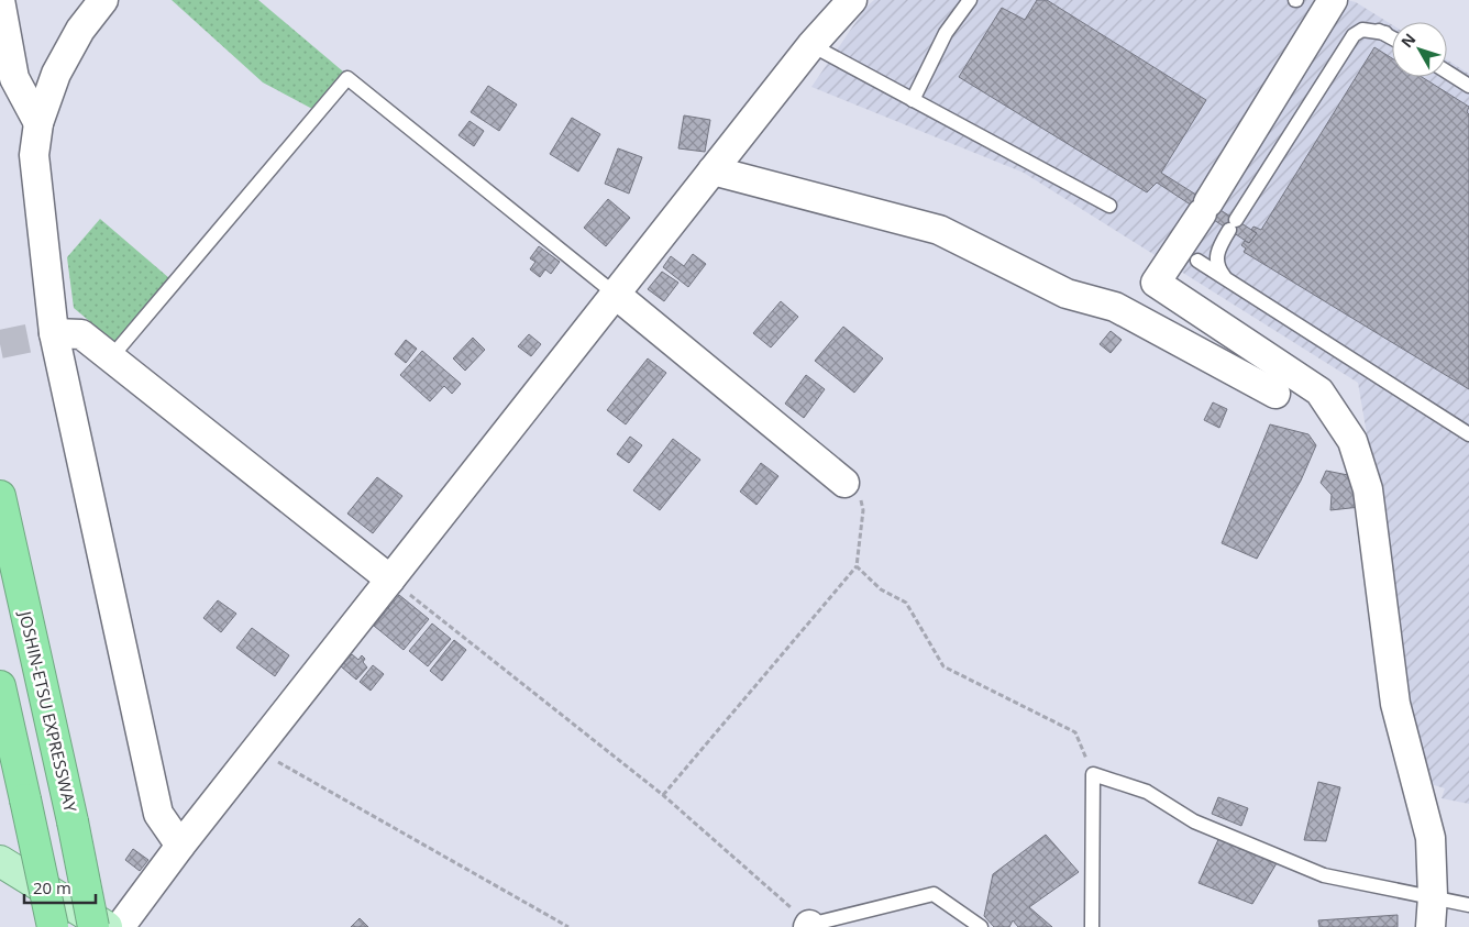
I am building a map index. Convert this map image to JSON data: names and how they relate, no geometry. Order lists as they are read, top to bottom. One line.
{"streets":{"highway":["JOSHIN-ETSU EXPRESSWAY"]},"scale_bar":"20 m","north":"top left"}
